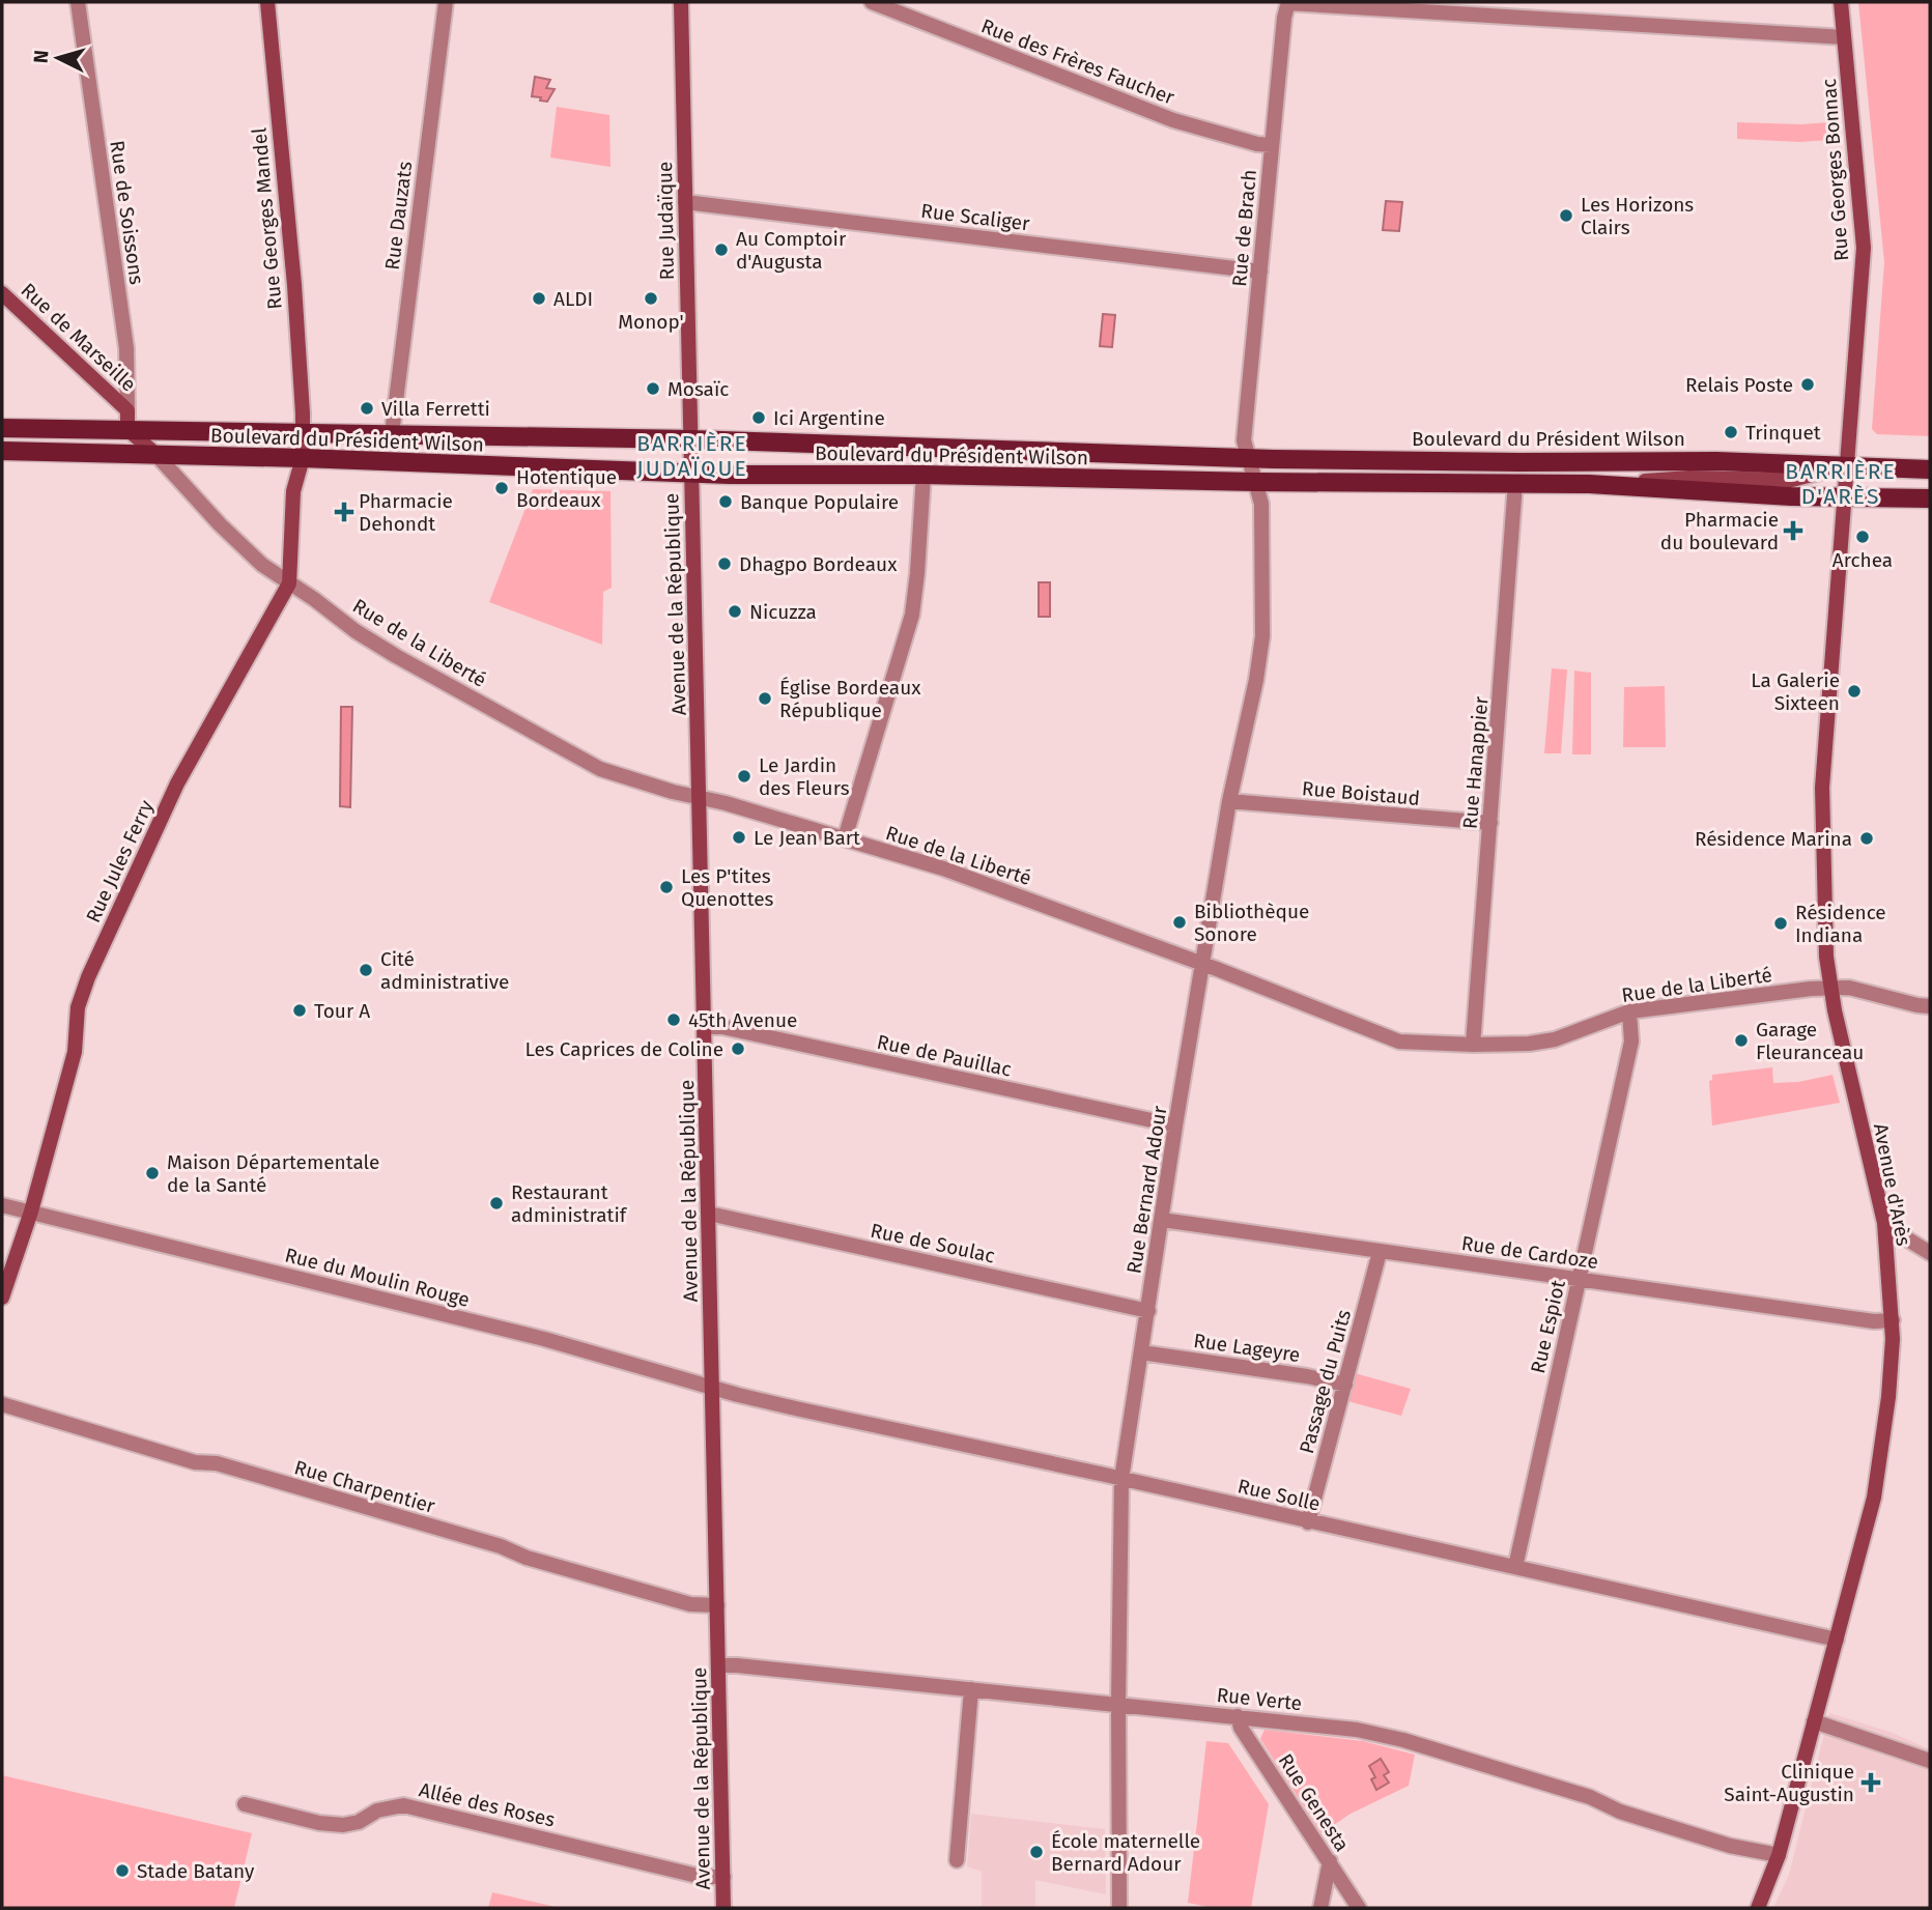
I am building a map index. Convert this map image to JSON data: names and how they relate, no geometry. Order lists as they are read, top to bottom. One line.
{"streets":{"main road":["Rue Georges Bonnac","Rue Georges Mandel","Rue Judaïque","Rue de Marseille","Boulevard du Président Wilson","Avenue de la République","Rue Jules Ferry","Avenue d'Arès"],"street":["Rue des Frères Faucher","Rue de Soissons","Rue Dauzats","Rue Scaliger","Rue de Brach","Rue de la Liberté","Rue Hanappier","Rue Boistaud","Rue de Pauillac","Rue Bernard Adour","Rue de Soulac","Rue de Cardoze","Rue du Moulin Rouge","Rue Espiot","Rue Lageyre","Passage du Puits","Rue Charpentier","Rue Solle","Rue Verte","Rue Genesta","Allée des Roses"]},"crossings":[["Rue des Frères Faucher","Rue de Brach"],["Rue Georges Bonnac","Boulevard du Président Wilson"],["Rue Georges Bonnac","Avenue d'Arès"],["Rue de Soissons","Rue de Marseille"],["Rue de Soissons","Boulevard du Président Wilson"],["Rue Dauzats","Boulevard du Président Wilson"],["Rue Scaliger","Rue Judaïque"],["Rue Scaliger","Rue de Brach"],["Rue Georges Mandel","Boulevard du Président Wilson"],["Rue Georges Mandel","Rue Jules Ferry"],["Rue Judaïque","Boulevard du Président Wilson"],["Rue de Brach","Boulevard du Président Wilson"],["Rue de Marseille","Boulevard du Président Wilson"],["Rue de Marseille","Rue de la Liberté"],["Boulevard du Président Wilson","Avenue de la République"],["Boulevard du Président Wilson","Rue de la Liberté"],["Boulevard du Président Wilson","Rue Hanappier"],["Boulevard du Président Wilson","Rue Jules Ferry"],["Boulevard du Président Wilson","Avenue d'Arès"],["Boulevard du Président Wilson","Rue Bernard Adour"],["Avenue de la République","Rue de la Liberté"],["Avenue de la République","Rue de Pauillac"],["Avenue de la République","Rue de Soulac"],["Avenue de la République","Rue du Moulin Rouge"],["Avenue de la République","Rue Charpentier"],["Avenue de la République","Rue Solle"],["Avenue de la République","Rue Verte"],["Avenue de la République","Allée des Roses"],["Rue de la Liberté","Rue Hanappier"],["Rue de la Liberté","Rue Jules Ferry"],["Rue de la Liberté","Avenue d'Arès"],["Rue de la Liberté","Rue Bernard Adour"],["Rue de la Liberté","Rue Espiot"],["Rue Hanappier","Rue Boistaud"],["Rue Boistaud","Rue Bernard Adour"],["Rue Jules Ferry","Rue du Moulin Rouge"],["Rue de Pauillac","Rue Bernard Adour"],["Avenue d'Arès","Rue de Cardoze"],["Avenue d'Arès","Rue Solle"],["Avenue d'Arès","Rue Verte"],["Rue Bernard Adour","Rue de Soulac"],["Rue Bernard Adour","Rue de Cardoze"],["Rue Bernard Adour","Rue Lageyre"],["Rue Bernard Adour","Rue Solle"],["Rue Bernard Adour","Rue Verte"],["Rue de Cardoze","Rue Espiot"],["Rue de Cardoze","Passage du Puits"],["Rue du Moulin Rouge","Rue Solle"],["Rue Espiot","Rue Solle"],["Rue Lageyre","Passage du Puits"],["Passage du Puits","Rue Solle"],["Rue Verte","Rue Genesta"]],"districts":["BARRIÈRE JUDAÏQUE","BARRIÈRE D'ARÈS"],"places":{"other":["Les Horizons Clairs","Au Comptoir d'Augusta","ALDI","Monop'","Relais Poste","Mosaïc","Villa Ferretti","Ici Argentine","Trinquet","Hotentique Bordeaux","Banque Populaire","Archea","Dhagpo Bordeaux","Nicuzza","La Galerie Sixteen","Église Bordeaux République","Le Jardin des Fleurs","Le Jean Bart","Résidence Marina","Les P'tites Quenottes","Bibliothèque Sonore","Résidence Indiana","Cité administrative","Tour A","45th Avenue","Garage Fleuranceau","Les Caprices de Coline","Maison Départementale de la Santé","Restaurant administratif","École maternelle Bernard Adour","Stade Batany"],"health":["Pharmacie Dehondt","Pharmacie du boulevard","Clinique Saint-Augustin"]},"north":"left"}
